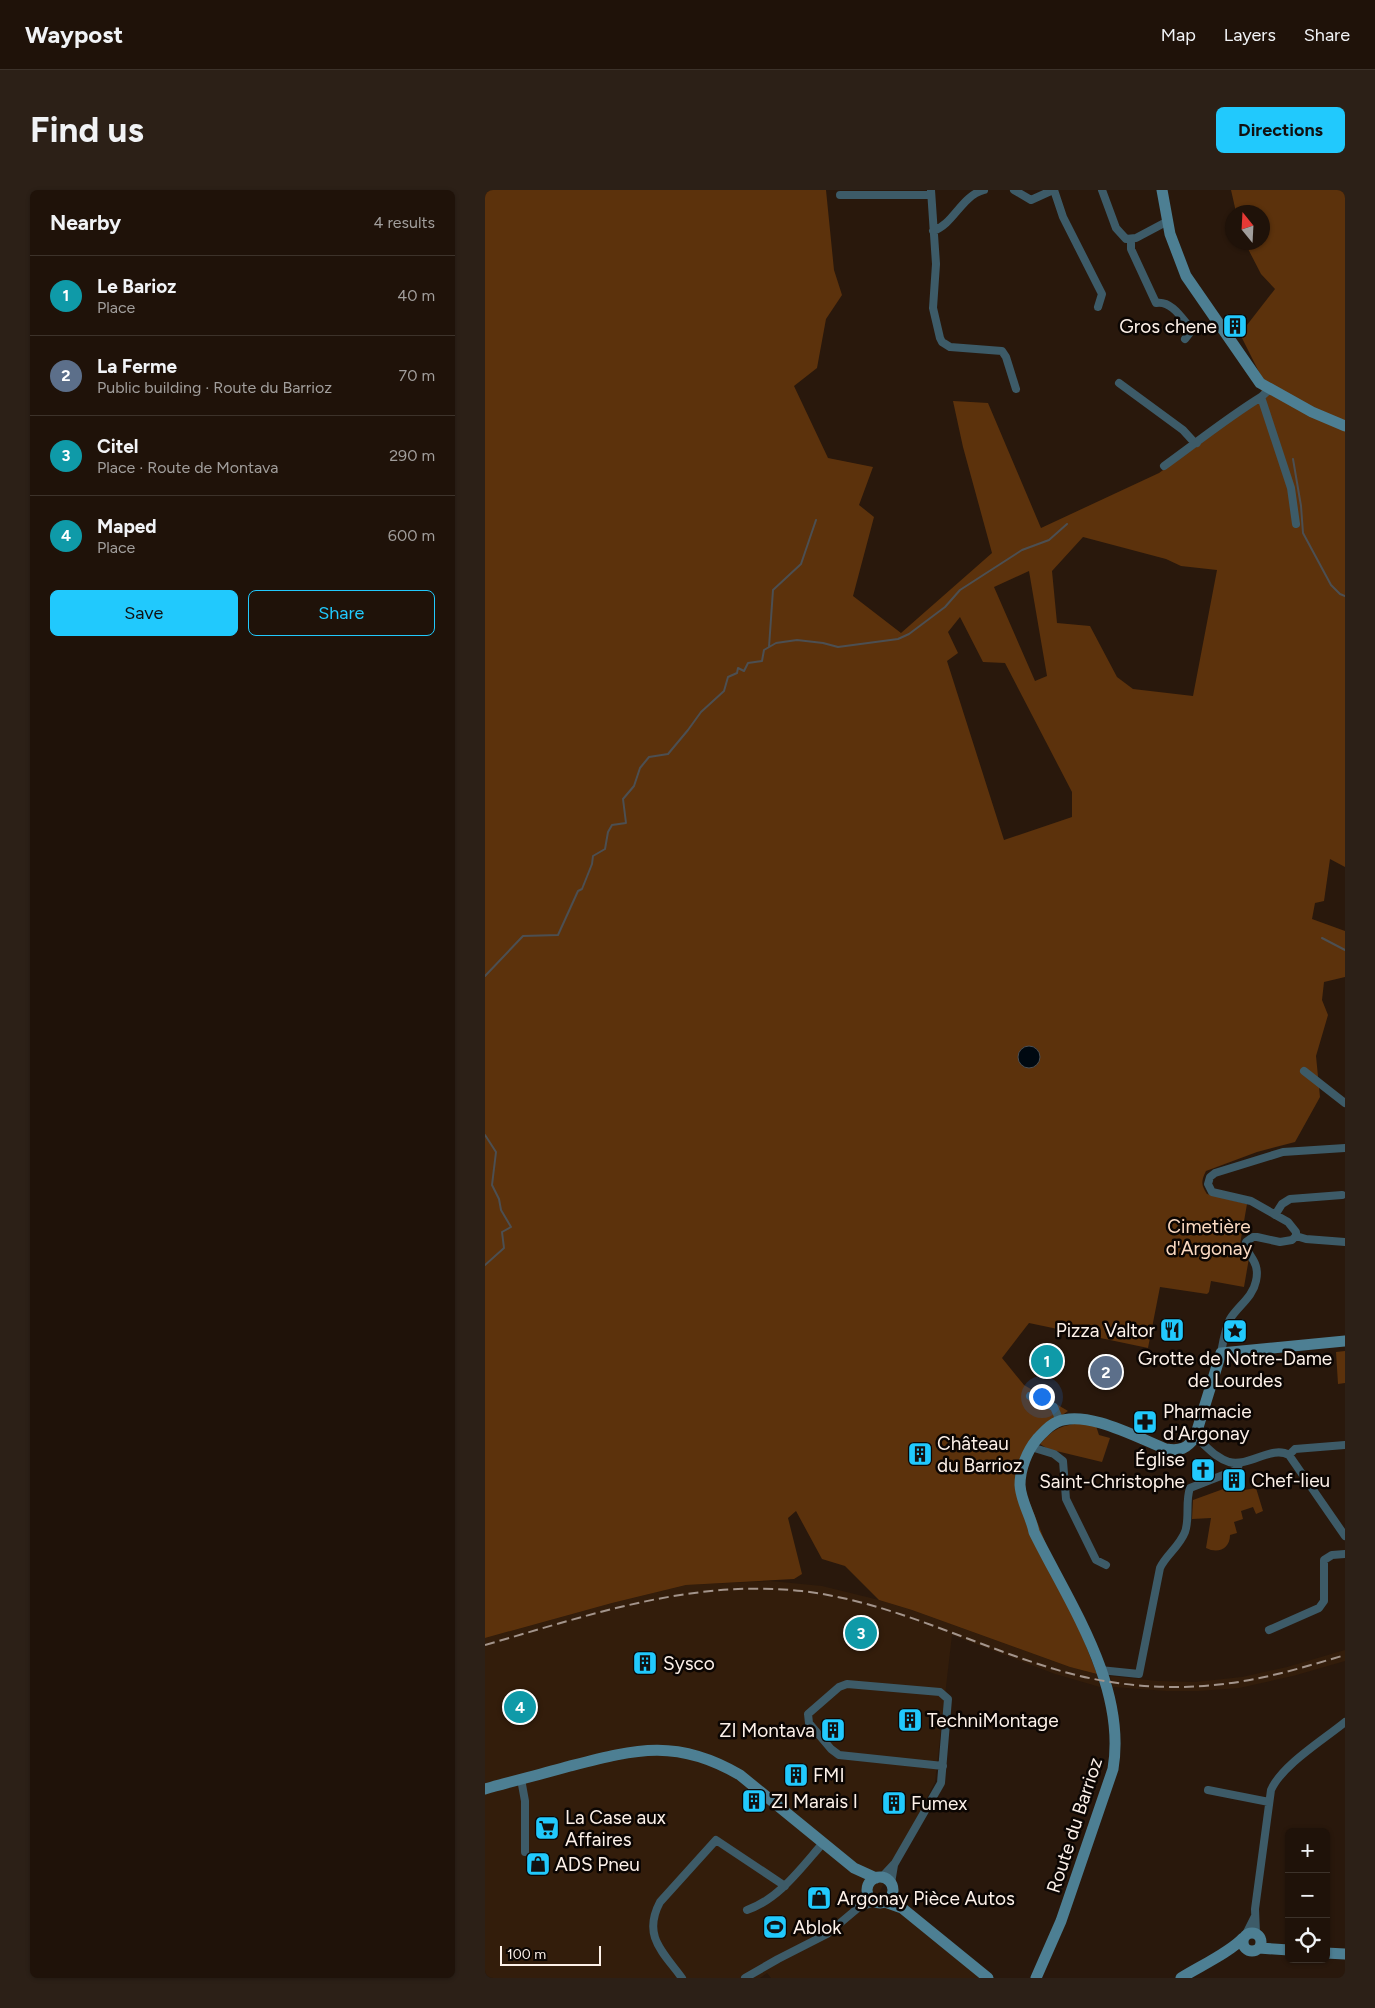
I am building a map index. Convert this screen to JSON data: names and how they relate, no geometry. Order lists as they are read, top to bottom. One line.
{"streets":{"street":["Route du Barrioz"]},"parks":["Cimetière d'Argonay"],"places":{"building":["Gros chene","Château du Barrioz","Chef-lieu","Sysco","TechniMontage","ZI Montava","FMI","ZI Marais I","Fumex"],"restaurant":["Pizza Valtor"],"place":["Grotte de Notre-Dame de Lourdes"],"pharmacy":["Pharmacie d'Argonay"],"church":["Église Saint-Christophe"],"supermarket":["La Case aux Affaires"],"shop":["ADS Pneu","Argonay Pièce Autos"],"sports":["Ablok"]},"scale_bar":"100 m","north":"top","page":{"header":"Waypost","nav":["Map","Layers","Share"],"buttons":["Directions",["Save","Share"]],"title":"Find us","heading":["Nearby","4 results"],"list":[{"mark":"1","name":"Le Barioz","note":"Place","value":"40 m"},{"mark":"2","name":"La Ferme","note":"Public building · Route du Barrioz","value":"70 m"},{"mark":"3","name":"Citel","note":"Place · Route de Montava","value":"290 m"},{"mark":"4","name":"Maped","note":"Place","value":"600 m"}],"pins":["1","2","3","4"],"map_buttons":["+","−"],"scale":"100 m"}}
